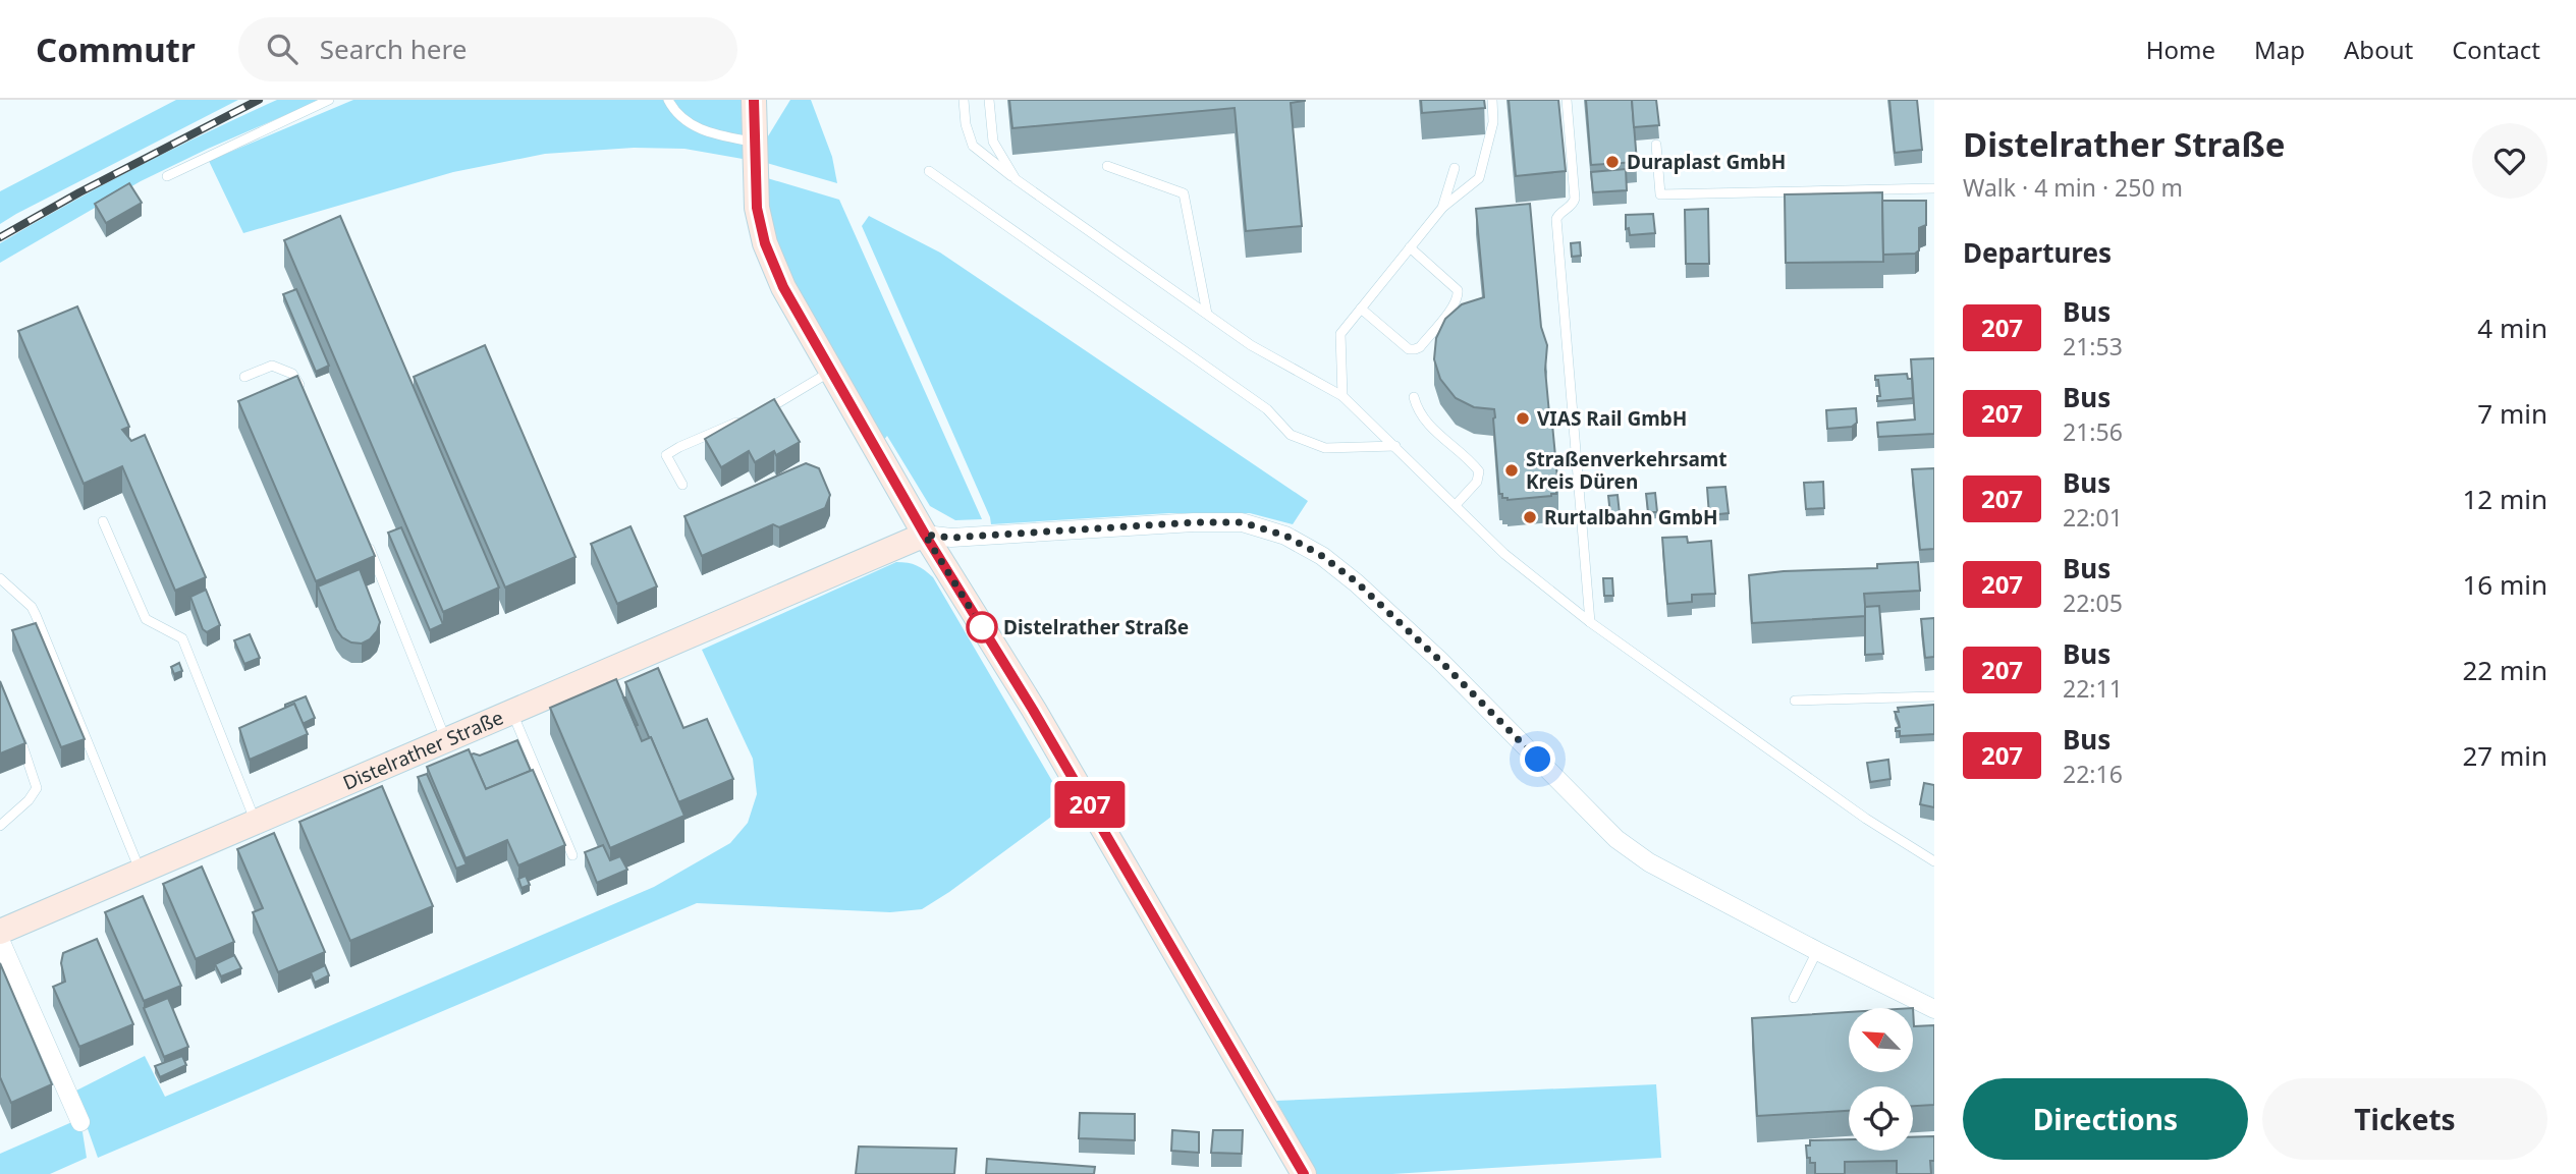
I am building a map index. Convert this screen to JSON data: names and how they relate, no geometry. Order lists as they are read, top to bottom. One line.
{"streets":{"street":["Distelrather Straße"]},"places":["Duraplast GmbH","VIAS Rail GmbH","Straßenverkehrsamt Kreis Düren","Rurtalbahn GmbH","Distelrather Straße"],"lines":["bus line 207"],"north":"top left","page":{"header":"Commutr","search":"Search here","nav":["Home","Map","About","Contact"],"on_map":"207","heading":[["Distelrather Straße","Walk · 4 min · 250 m"],"Departures"],"list":[{"mark":"207","name":"Bus","note":"21:53","value":"4 min"},{"mark":"207","name":"Bus","note":"21:56","value":"7 min"},{"mark":"207","name":"Bus","note":"22:01","value":"12 min"},{"mark":"207","name":"Bus","note":"22:05","value":"16 min"},{"mark":"207","name":"Bus","note":"22:11","value":"22 min"},{"mark":"207","name":"Bus","note":"22:16","value":"27 min"}],"buttons":["Directions","Tickets"]}}
